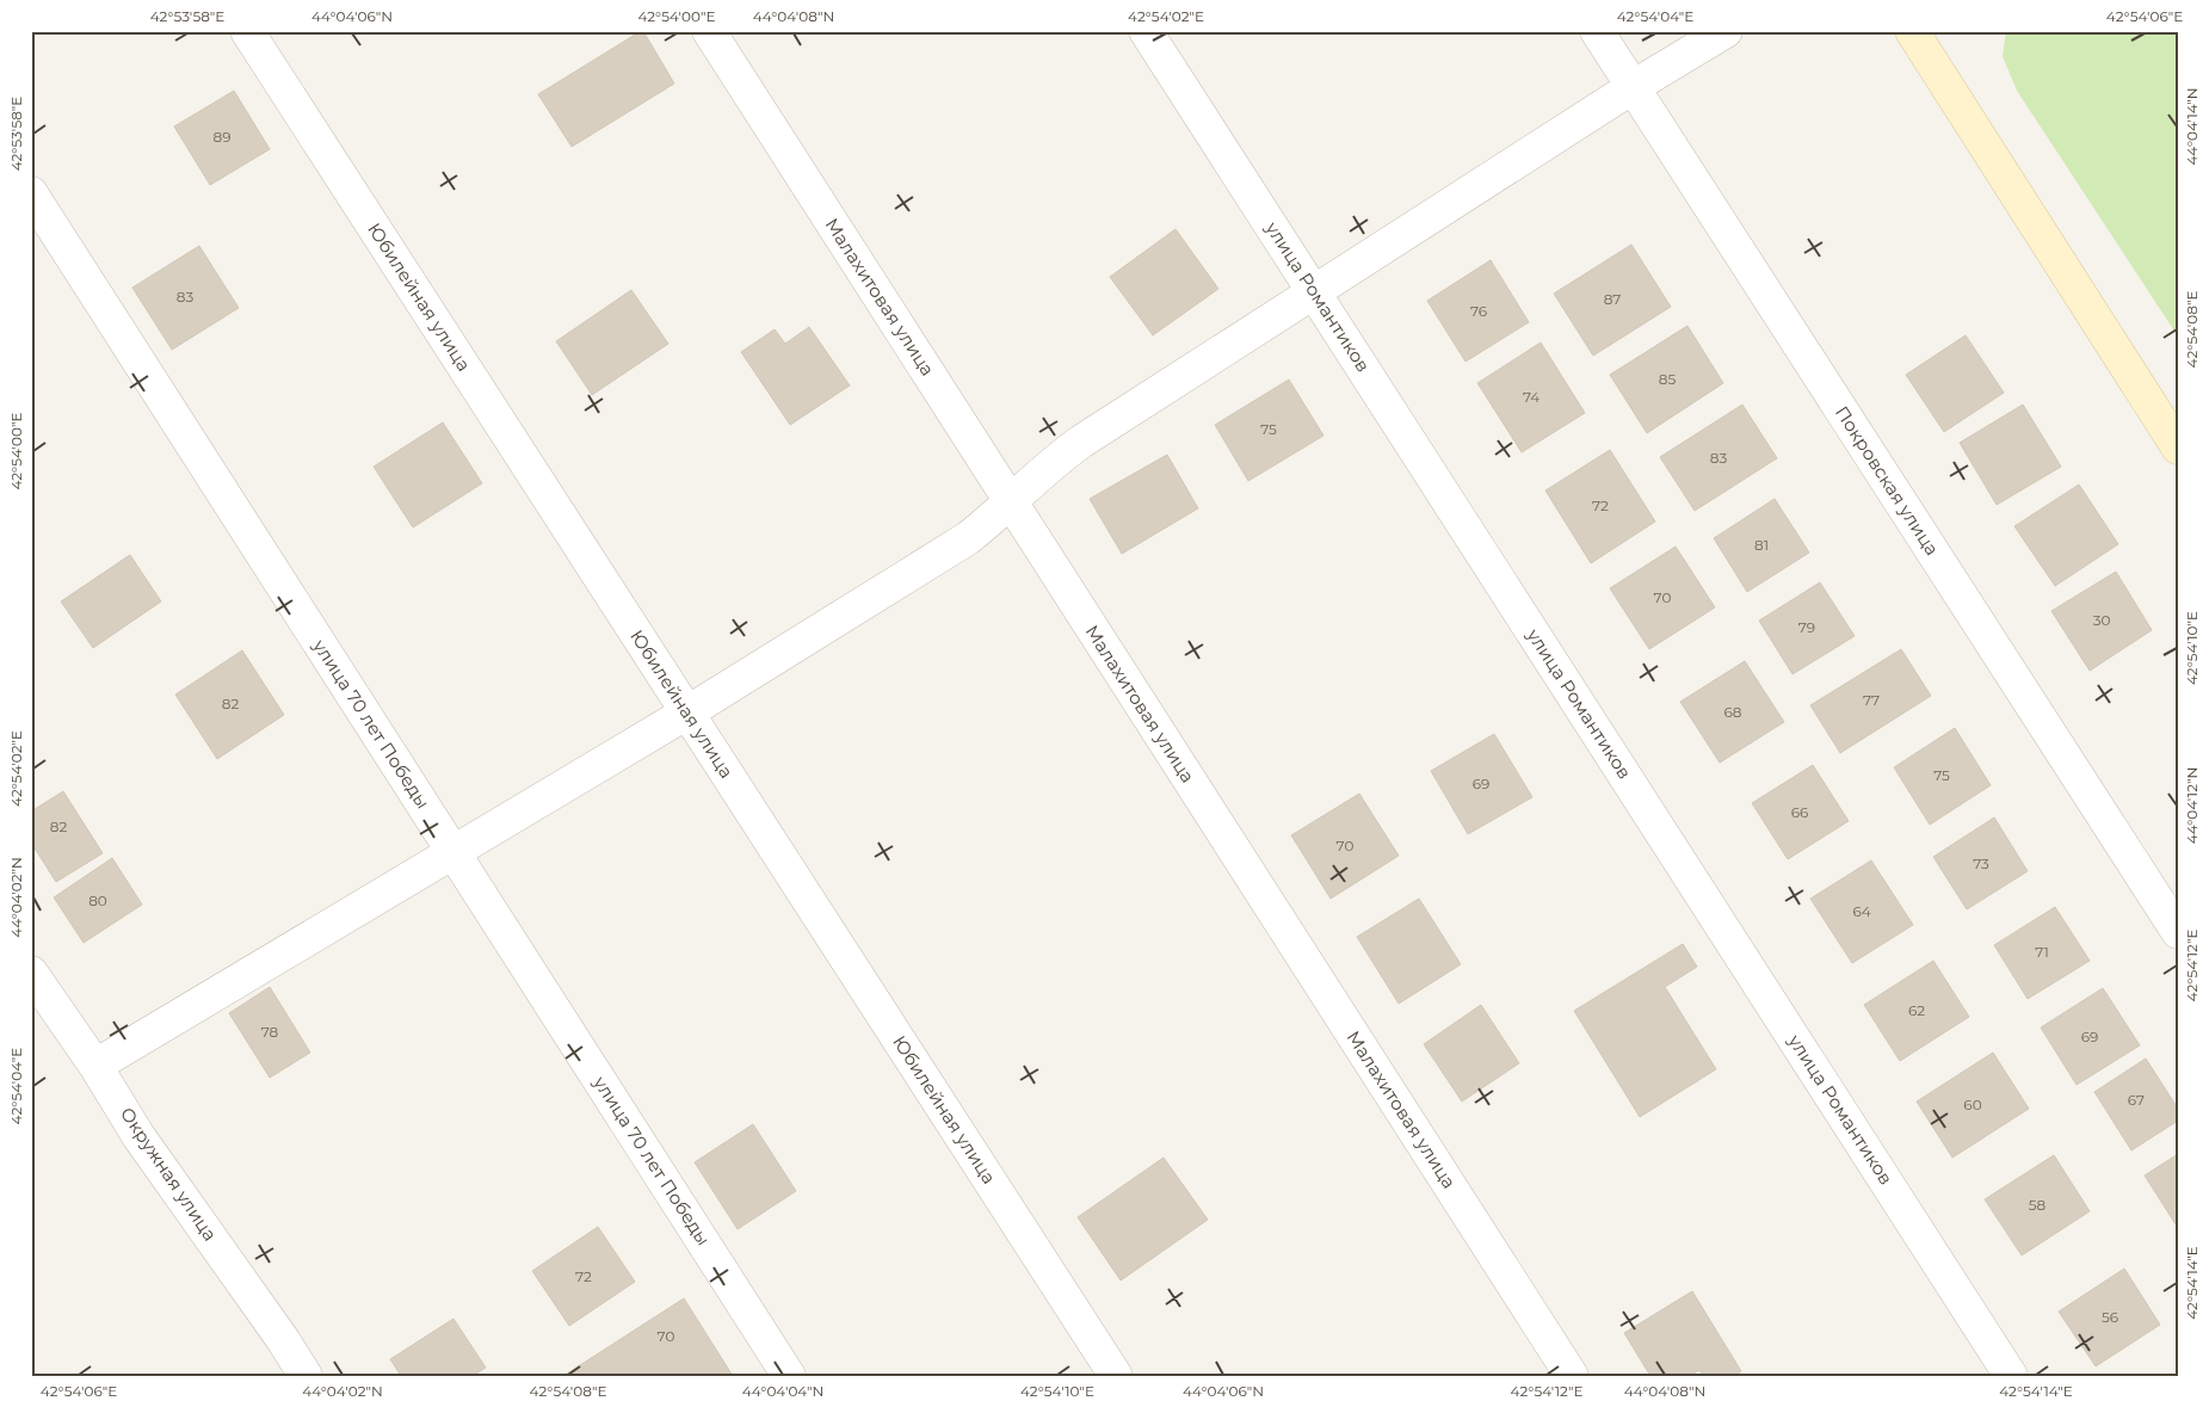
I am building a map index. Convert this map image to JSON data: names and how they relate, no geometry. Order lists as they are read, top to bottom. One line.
{"streets":{"street":["Юбилейная улица","Малахитовая улица","улица Романтиков","Покровская улица","улица 70 лет Победы","Окружная улица"]},"house_numbers":["89","83","87","76","85","74","75","83","72","81","70","30","79","77","82","68","75","69","66","82","70","73","80","64","71","62","78","69","67","60","58","72","56","70"],"coordinates":["42°53'58\"E","44°04'06\"N","42°54'00\"E","44°04'08\"N","42°54'02\"E","42°54'04\"E","42°54'06\"E","44°04'14\"N","42°54'08\"E","42°54'10\"E","44°04'12\"N","44°04'02\"N","42°54'12\"E","42°54'14\"E","44°04'04\"N"]}
